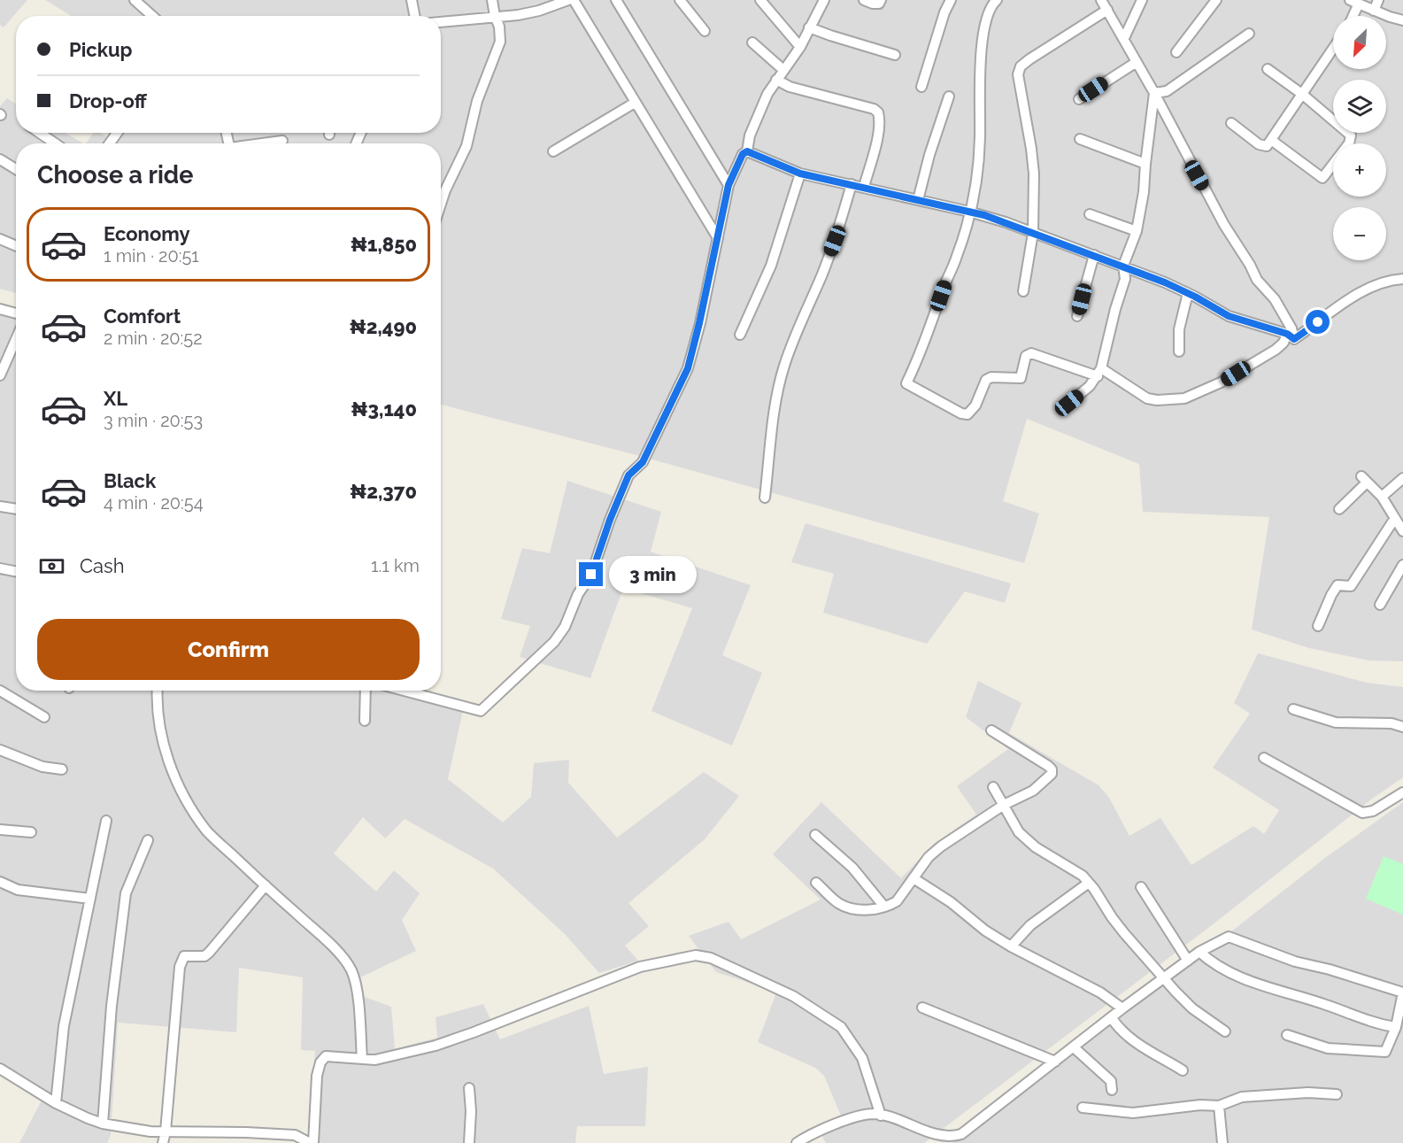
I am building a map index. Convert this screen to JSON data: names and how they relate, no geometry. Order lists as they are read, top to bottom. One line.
{"north":"bottom left","page":{"map_buttons":["+","−"],"banner":["Pickup","Drop-off"],"heading":"Choose a ride","list":[{"name":"Economy","note":"1 min · 20:51","value":"₦1,850"},{"name":"Comfort","note":"2 min · 20:52","value":"₦2,490"},{"name":"XL","note":"3 min · 20:53","value":"₦3,140"},{"name":"Black","note":"4 min · 20:54","value":"₦2,370"}],"pay":["Cash","1.1 km"],"bubble":"3 min","buttons":"Confirm"}}
